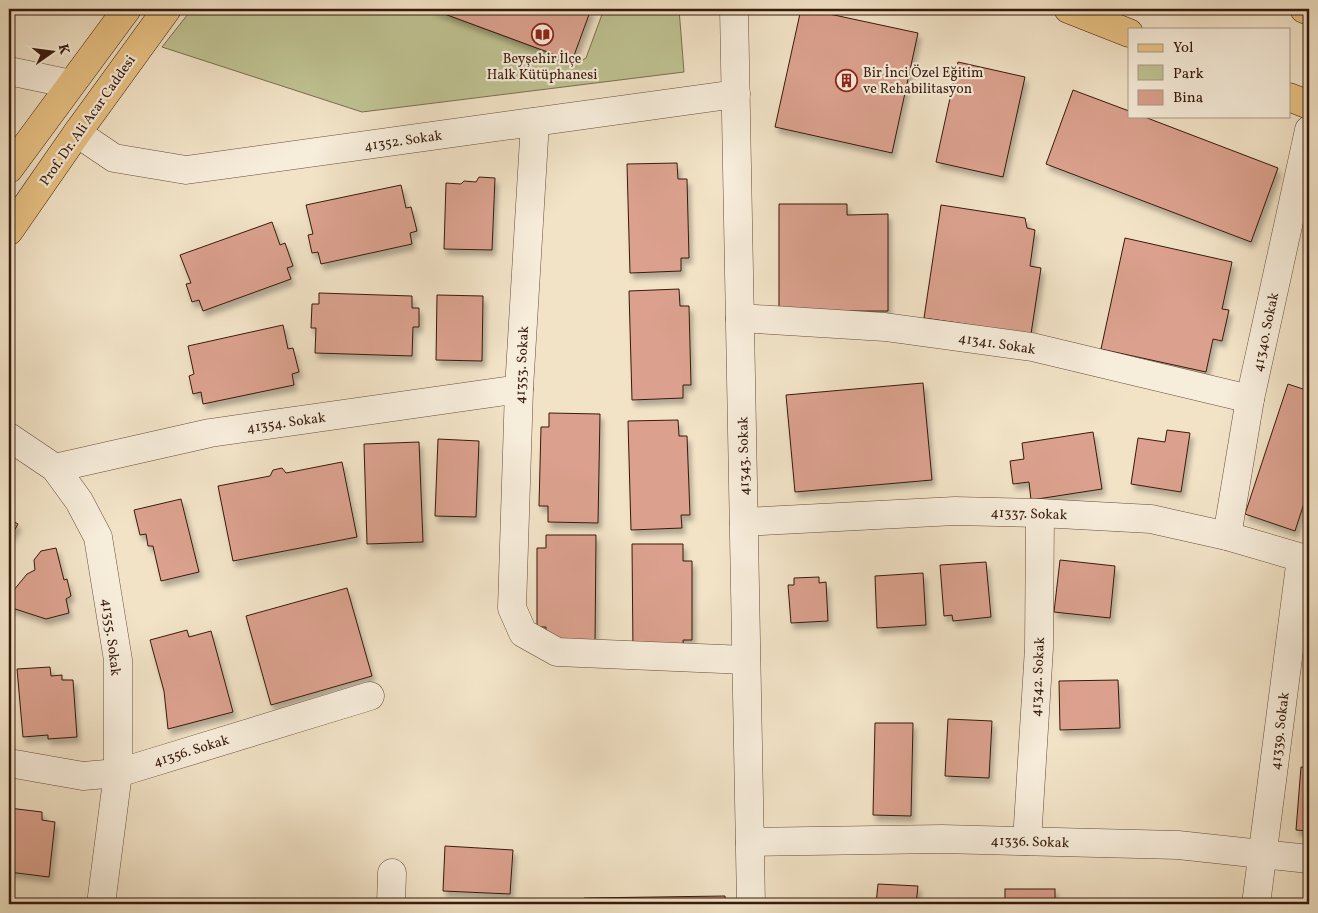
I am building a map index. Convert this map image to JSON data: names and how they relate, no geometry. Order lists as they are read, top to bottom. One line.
{"streets":{"main road":["Prof. Dr. Ali Acar Caddesi"],"street":["41352. Sokak","41340. Sokak","41341. Sokak","41353. Sokak","41354. Sokak","41343. Sokak","41337. Sokak","41355. Sokak","41342. Sokak","41339. Sokak","41356. Sokak","41336. Sokak"]},"crossings":[["Prof. Dr. Ali Acar Caddesi","41352. Sokak"],["41352. Sokak","41353. Sokak"],["41352. Sokak","41343. Sokak"],["41340. Sokak","41341. Sokak"],["41340. Sokak","41337. Sokak"],["41341. Sokak","41343. Sokak"],["41353. Sokak","41354. Sokak"],["41353. Sokak","41343. Sokak"],["41354. Sokak","41355. Sokak"],["41343. Sokak","41337. Sokak"],["41343. Sokak","41336. Sokak"],["41337. Sokak","41342. Sokak"],["41337. Sokak","41339. Sokak"],["41355. Sokak","41356. Sokak"],["41342. Sokak","41336. Sokak"],["41339. Sokak","41336. Sokak"]],"places":{"library":["Beyşehir İlçe Halk Kütüphanesi"],"building":["Bir İnci Özel Eğitim ve Rehabilitasyon"]},"legend":["Yol","Park","Bina"],"north":"right"}
